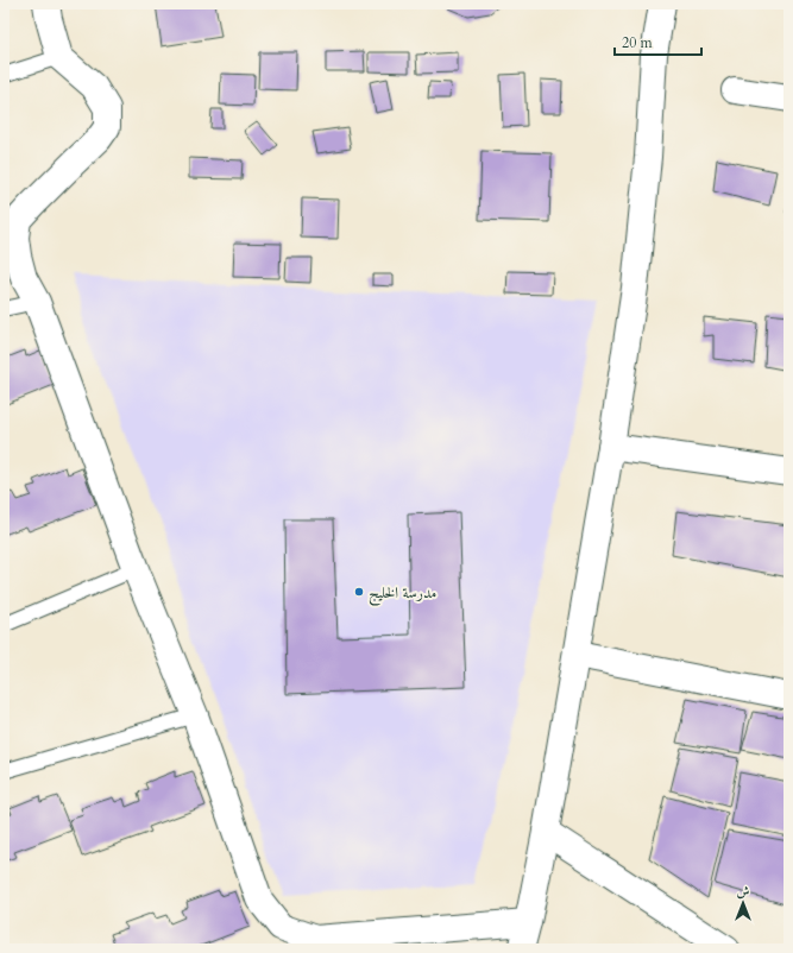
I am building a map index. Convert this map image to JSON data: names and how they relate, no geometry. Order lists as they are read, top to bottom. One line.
{"places":["مدرسة الخليج"],"scale_bar":"20 m","north":"top"}
